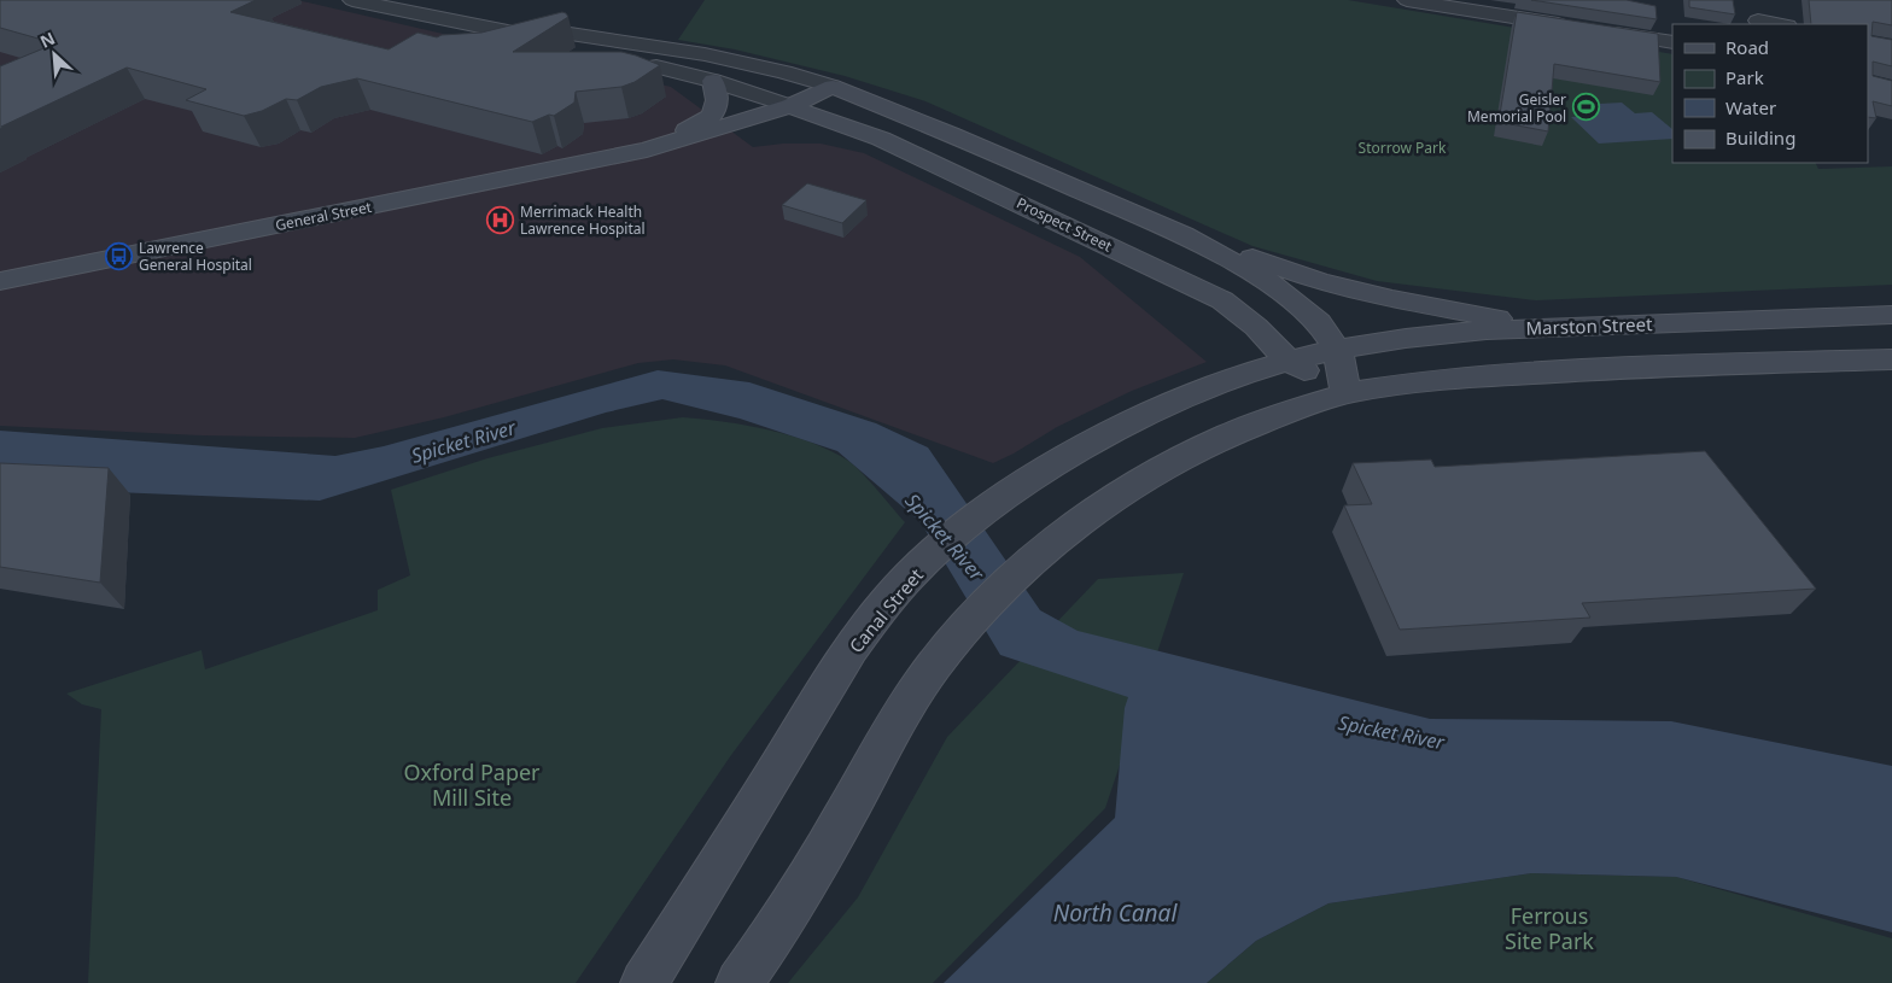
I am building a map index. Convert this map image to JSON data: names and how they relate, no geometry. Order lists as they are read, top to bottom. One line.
{"streets":{"main road":["General Street","Prospect Street","Marston Street","Canal Street"]},"crossings":[["General Street","Prospect Street"],["Prospect Street","Marston Street"],["Prospect Street","Canal Street"],["Marston Street","Canal Street"]],"water":["Spicket River","North Canal"],"parks":["Storrow Park","Oxford Paper Mill Site","Ferrous Site Park"],"places":{"sports":["Geisler Memorial Pool"],"hospital":["Merrimack Health Lawrence Hospital"],"bus stop":["Lawrence General Hospital"]},"legend":["Road","Park","Water","Building"],"north":"top left"}
